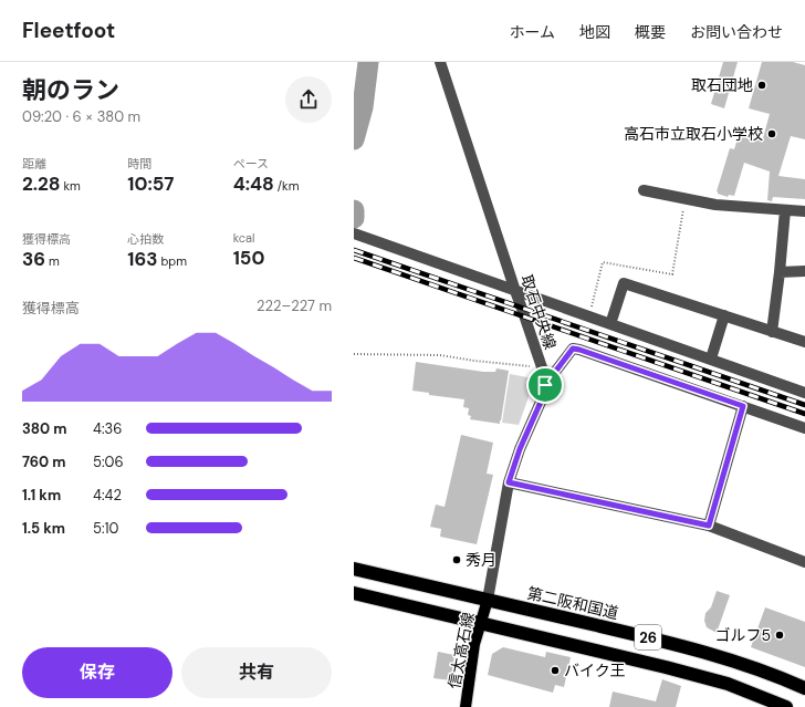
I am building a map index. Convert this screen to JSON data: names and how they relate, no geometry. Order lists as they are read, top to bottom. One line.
{"streets":{"highway":["第二阪和国道","26"],"main road":["信太高石線"],"street":["取石中央線"]},"crossings":[["取石中央線","第二阪和国道"],["取石中央線","信太高石線"],["第二阪和国道","信太高石線"],["26","信太高石線"]],"places":["取石団地","高石市立取石小学校","秀月","ゴルフ5","バイク王"],"page":{"header":"Fleetfoot","nav":["ホーム","地図","概要","お問い合わせ"],"heading":["朝のラン","09:20 · 6 × 380 m"],"stats":[["距離","2.28 km"],["時間","10:57"],["ペース","4:48 /km"],["獲得標高","36 m"],["心拍数","163 bpm"],["kcal","150"]],"chart":["獲得標高","222–227 m"],"list":[{"name":"380 m","note":"4:36"},{"name":"760 m","note":"5:06"},{"name":"1.1 km","note":"4:42"},{"name":"1.5 km","note":"5:10"}],"buttons":["保存","共有"]}}
